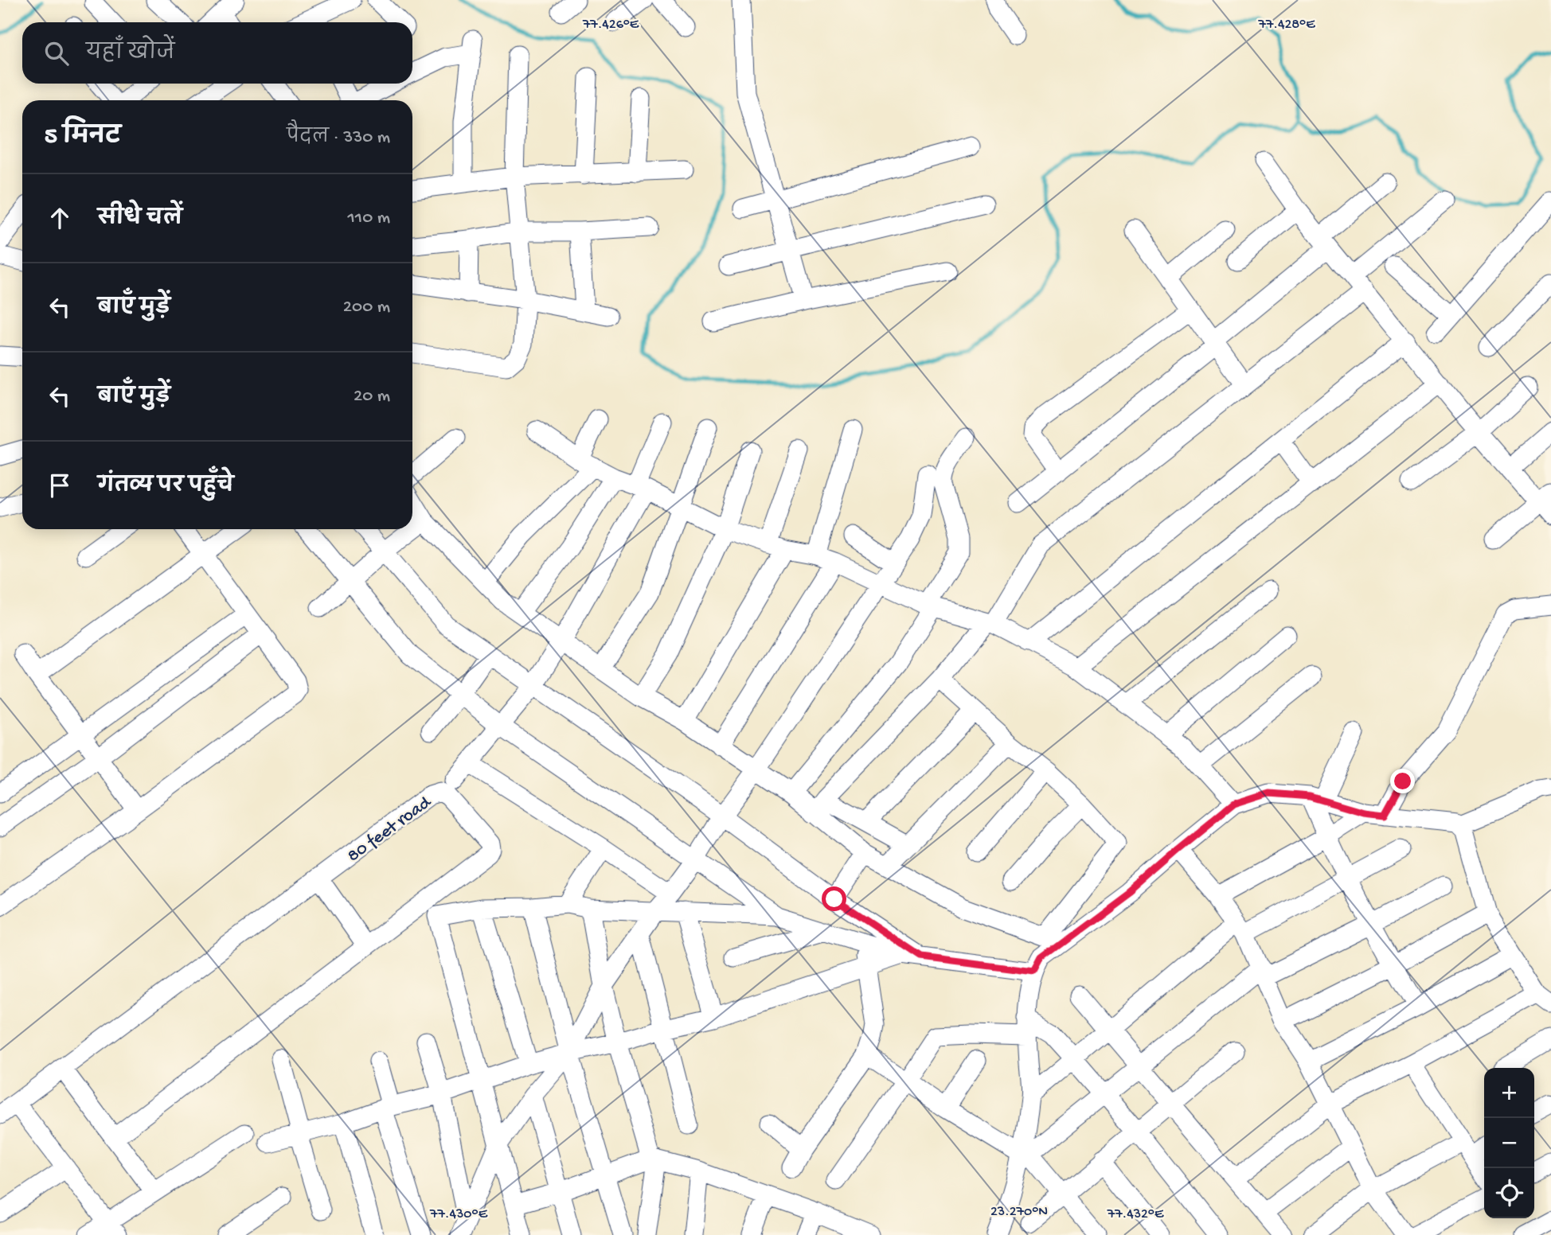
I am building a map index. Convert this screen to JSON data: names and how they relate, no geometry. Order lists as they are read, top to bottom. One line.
{"streets":{"street":["80 feet road"]},"page":{"search":"यहाँ खोजें","heading":["5 मिनट","पैदल · 330 m"],"list":[["सीधे चलें","110 m"],["बाएँ मुड़ें","200 m"],["बाएँ मुड़ें","20 m"],"गंतव्य पर पहुँचे"],"map_buttons":["+","−"]},"coordinates":["77.426°E","77.428°E","23.270°N","77.430°E","77.432°E"]}
